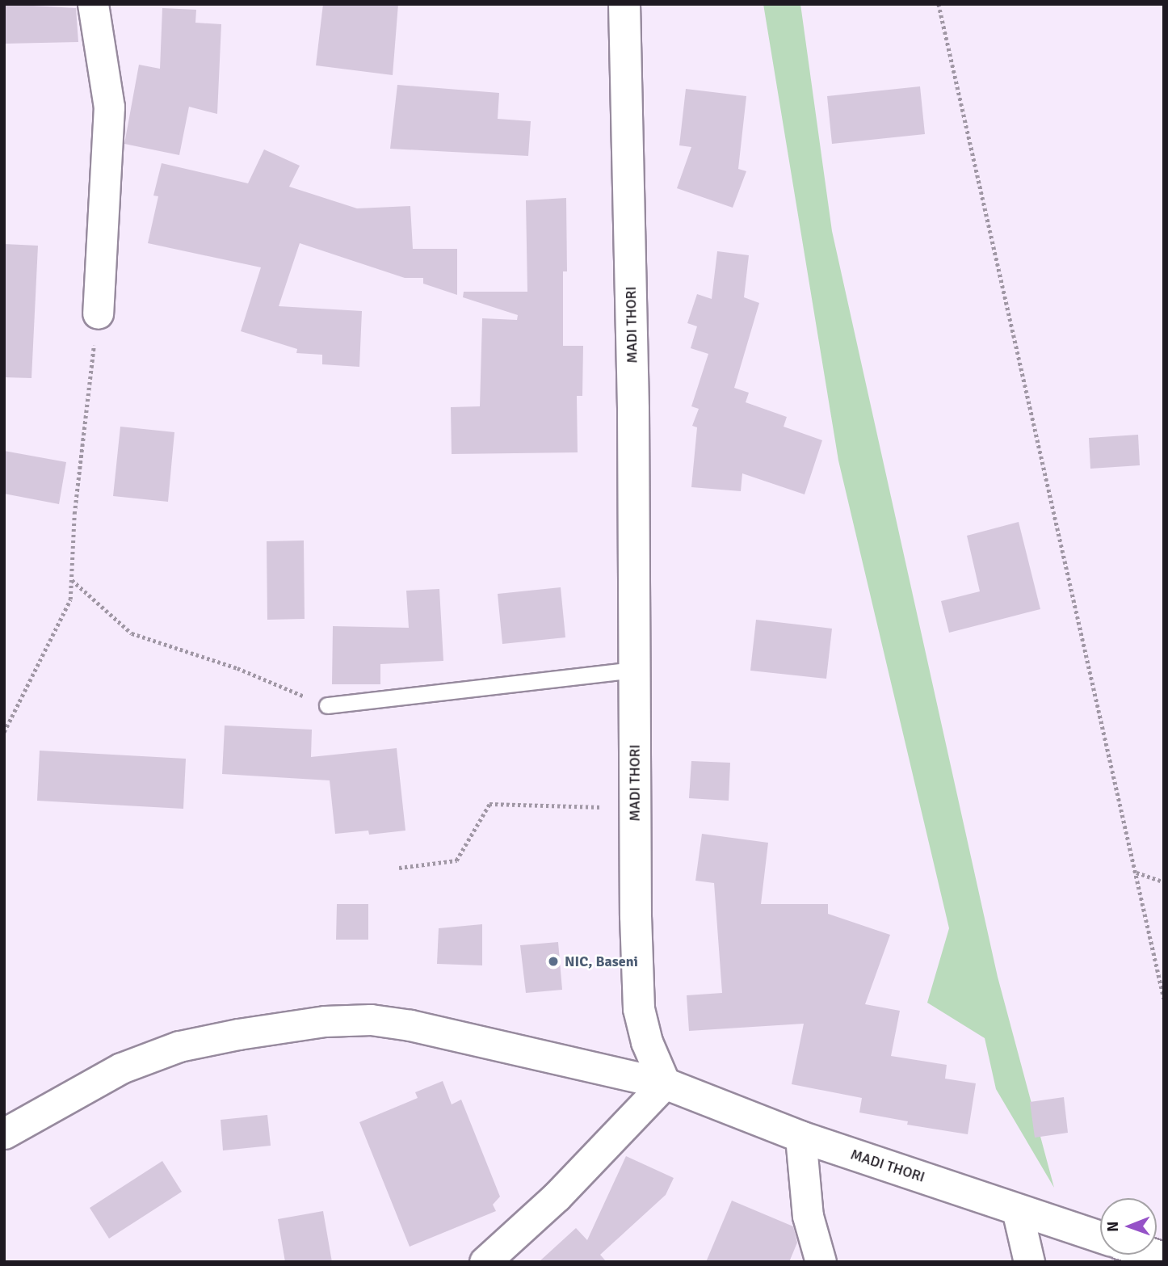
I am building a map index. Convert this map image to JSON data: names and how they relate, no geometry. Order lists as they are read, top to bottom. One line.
{"streets":{"main road":["MADI THORI"]},"places":["NIC, Baseni"],"north":"left"}
